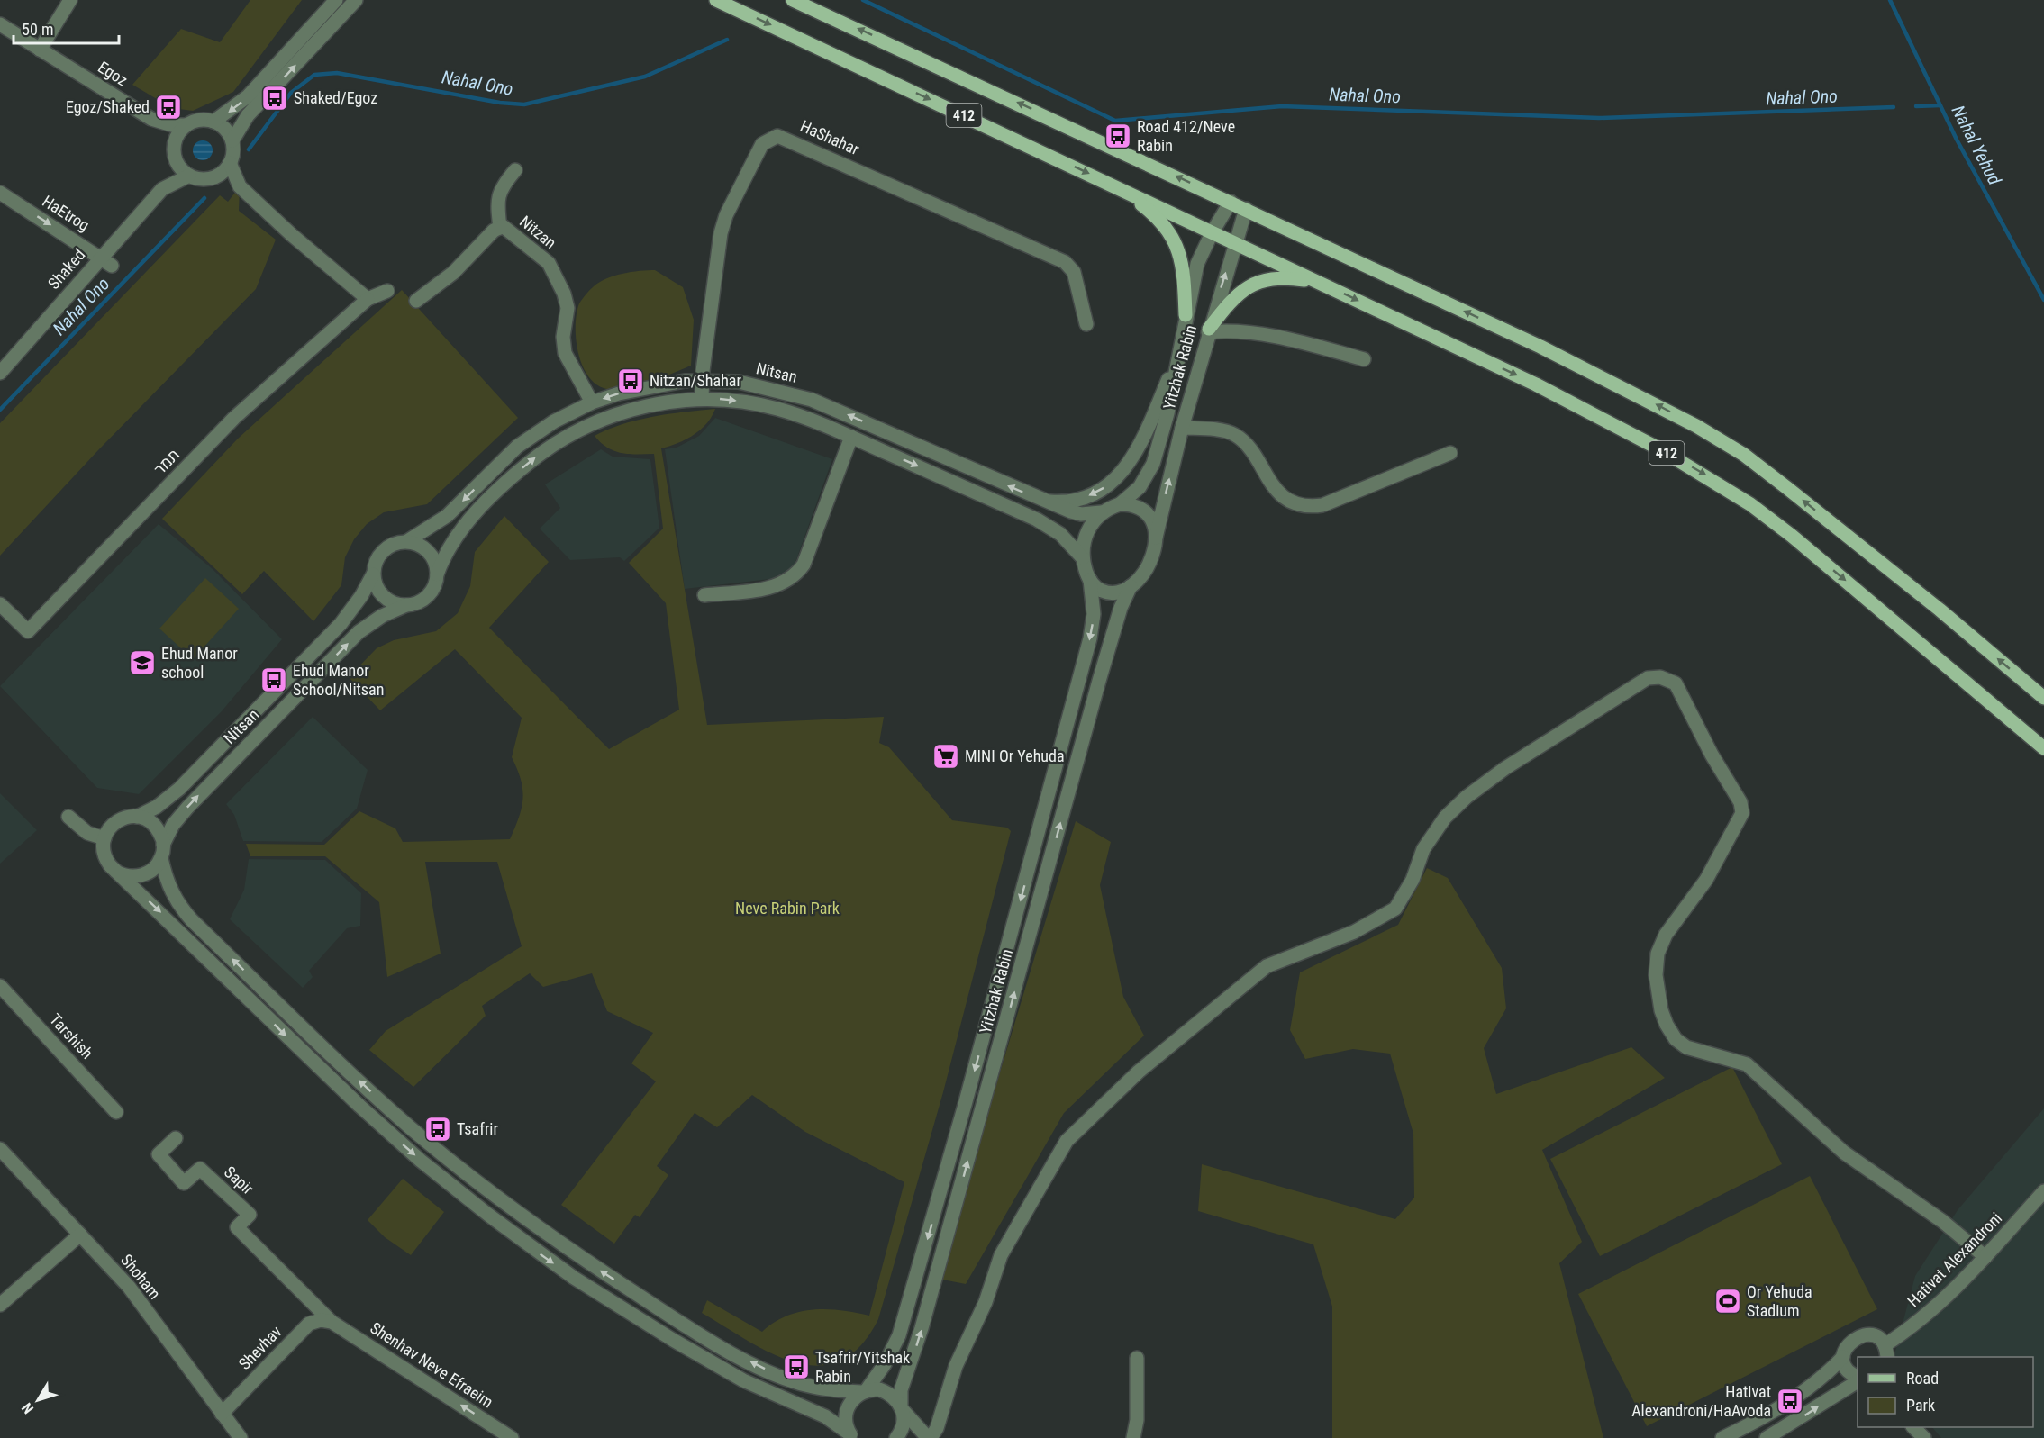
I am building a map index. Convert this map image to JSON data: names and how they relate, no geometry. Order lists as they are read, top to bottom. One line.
{"streets":{"main road":["412"],"street":["Egoz","HaShahar","HaEtrog","Nitzan","Shaked","Yitzhak Rabin","Nitsan","תמר","Tarshish","Sapir","Hativat Alexandroni","Shoham","Shevhav","Shenhav Neve Efraeim"]},"crossings":[["Egoz","Shaked"],["412","Yitzhak Rabin"],["HaShahar","Nitsan"],["HaEtrog","Shaked"],["Nitzan","Nitsan"],["Yitzhak Rabin","Nitsan"],["Sapir","Shevhav"],["Sapir","Shenhav Neve Efraeim"],["Shoham","Shevhav"],["Shevhav","Shenhav Neve Efraeim"]],"one_way":["HaEtrog","Shenhav Neve Efraeim"],"water":["Nahal Ono","Nahal Yehud"],"parks":["Neve Rabin Park"],"places":{"bus stop":["Shaked/Egoz","Egoz/Shaked","Road 412/Neve Rabin","Nitzan/Shahar","Ehud Manor School/Nitsan","Tsafrir","Tsafrir/Yitshak Rabin","Hativat Alexandroni/HaAvoda"],"school or university":["Ehud Manor school"],"supermarket":["MINI Or Yehuda"],"sports":["Or Yehuda Stadium"]},"legend":["Road","Park"],"scale_bar":"50 m","north":"bottom left"}
